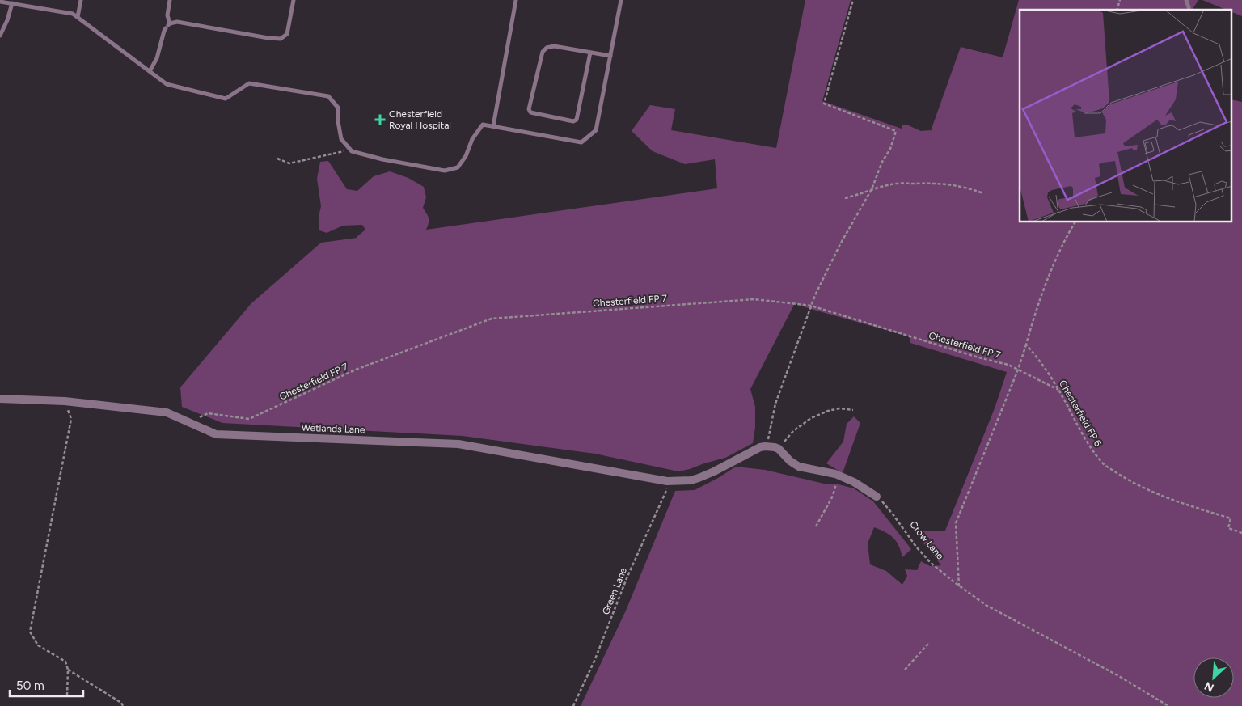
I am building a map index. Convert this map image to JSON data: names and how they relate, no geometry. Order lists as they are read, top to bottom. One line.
{"streets":{"street":["Wetlands Lane"],"path":["Chesterfield FP 7","Chesterfield FP 6","Crow Lane","Green Lane"]},"crossings":[["Chesterfield FP 7","Chesterfield FP 6"],["Wetlands Lane","Green Lane"]],"places":{"health":["Chesterfield Royal Hospital"]},"scale_bar":"50 m","north":"bottom left"}
